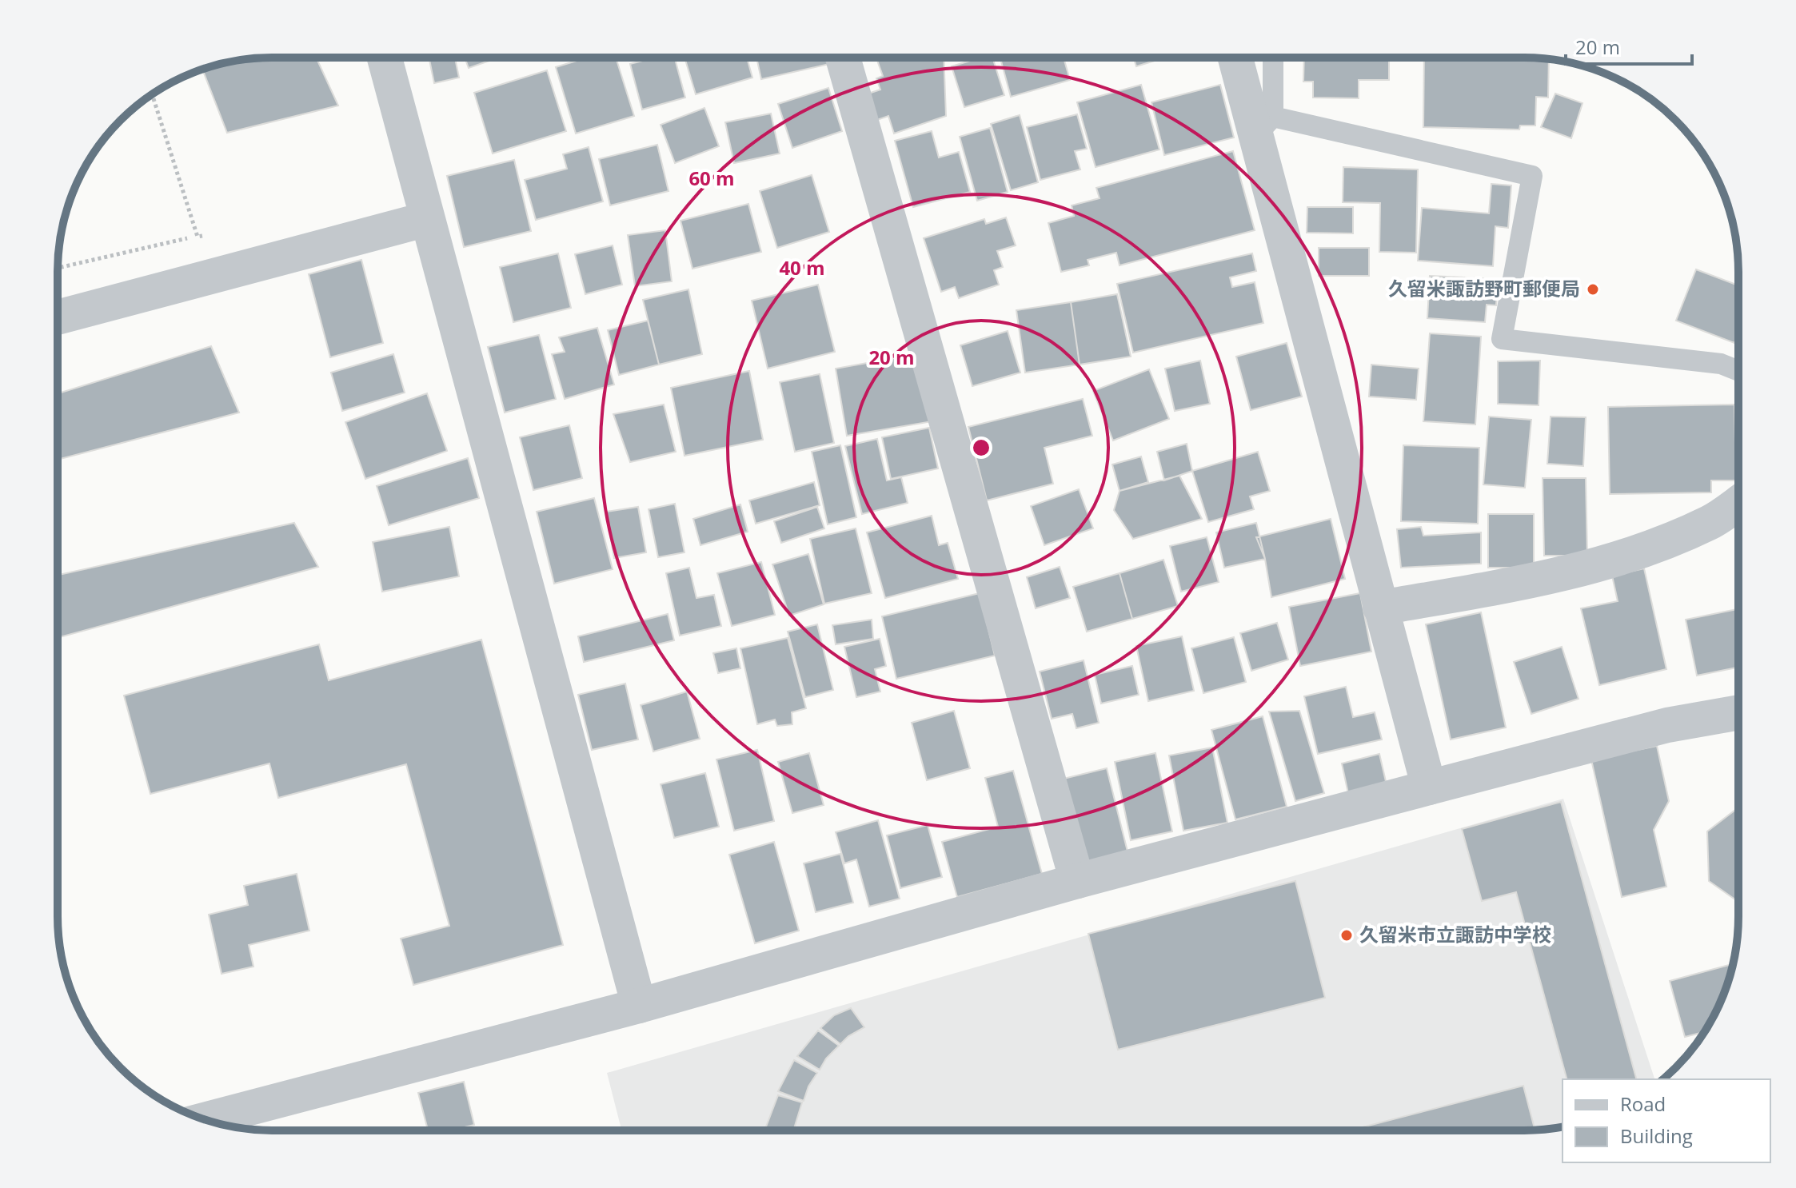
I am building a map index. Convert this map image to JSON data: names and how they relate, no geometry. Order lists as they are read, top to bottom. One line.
{"places":["久留米諏訪野町郵便局","久留米市立諏訪中学校"],"legend":["Road","Building"],"scale_bar":"20 m","rings":["60 m","40 m","20 m"]}
